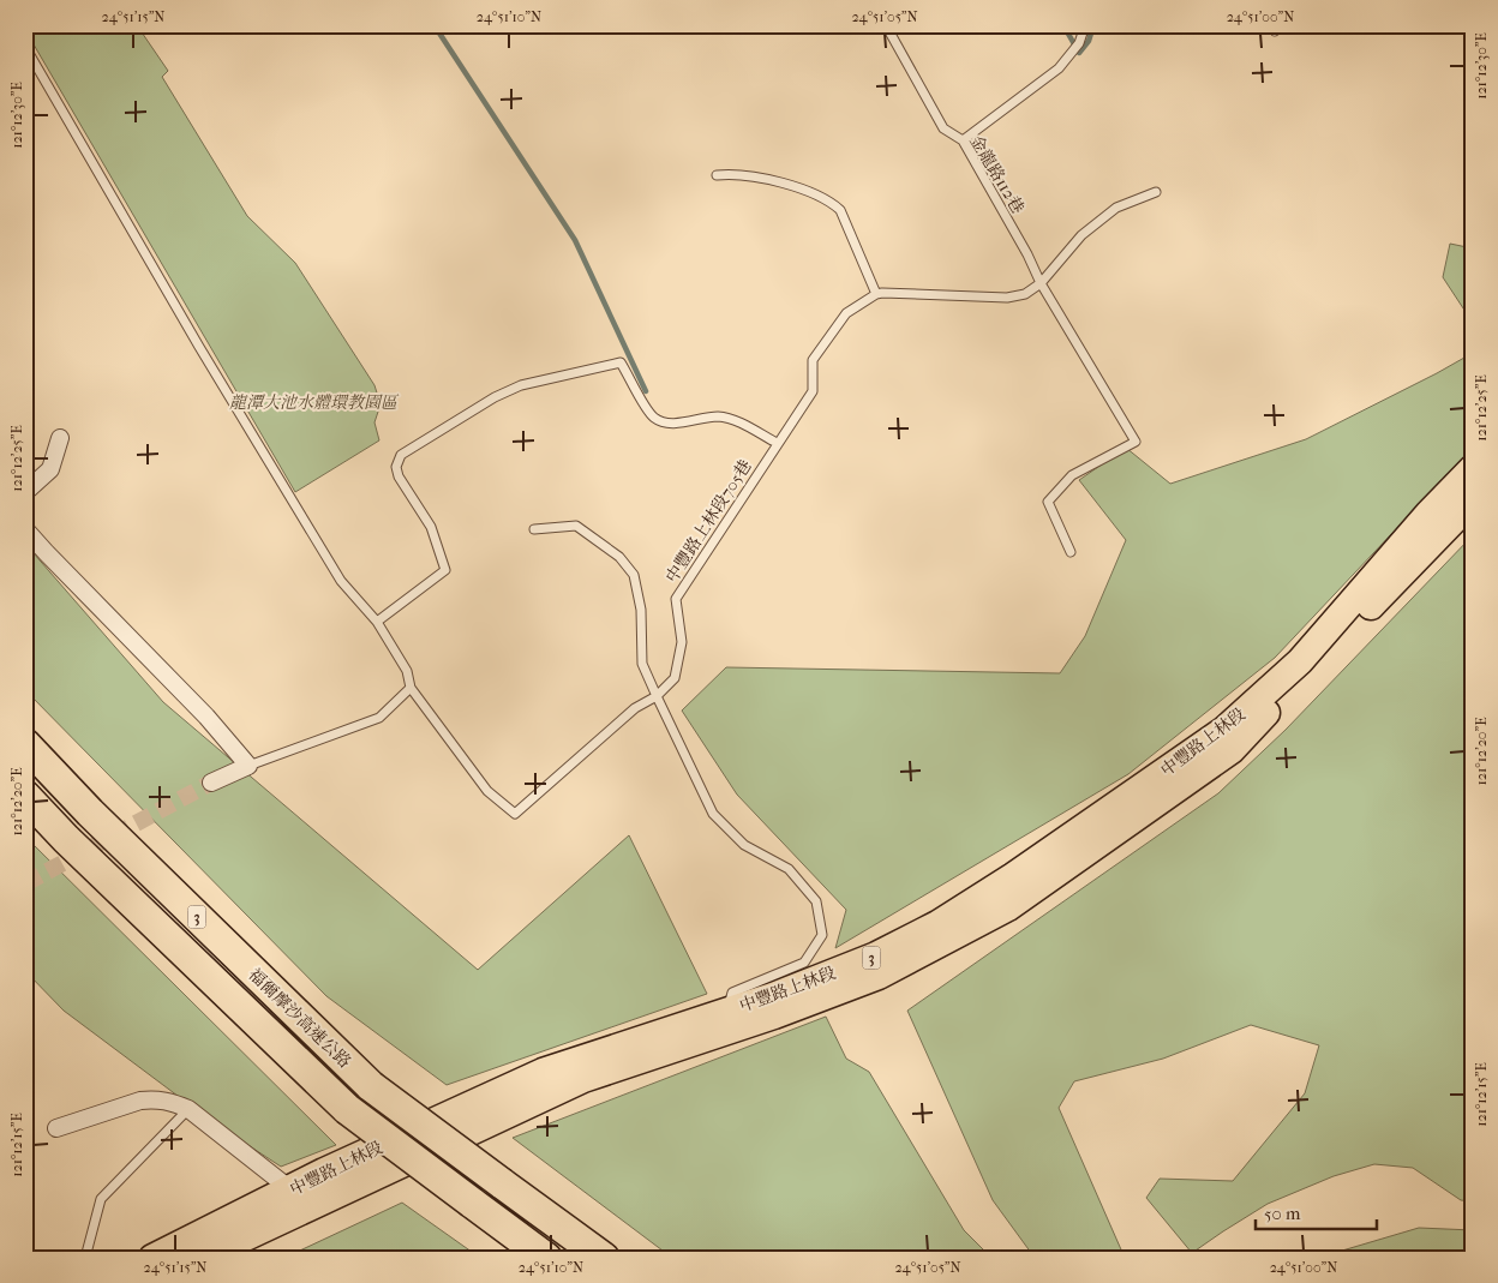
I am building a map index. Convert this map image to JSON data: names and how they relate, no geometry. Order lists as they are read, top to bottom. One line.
{"streets":{"highway":["3","福爾摩沙高速公路"],"main road":["中豐路上林段"],"lane":["金龍路112巷","中豐路上林段705巷"]},"parks":["龍潭大池水體環教園區"],"scale_bar":"50 m","coordinates":["24°51'15\"N","24°51'10\"N","24°51'05\"N","24°51'00\"N","121°12'30\"E","121°12'25\"E","121°12'20\"E","121°12'15\"E"]}
